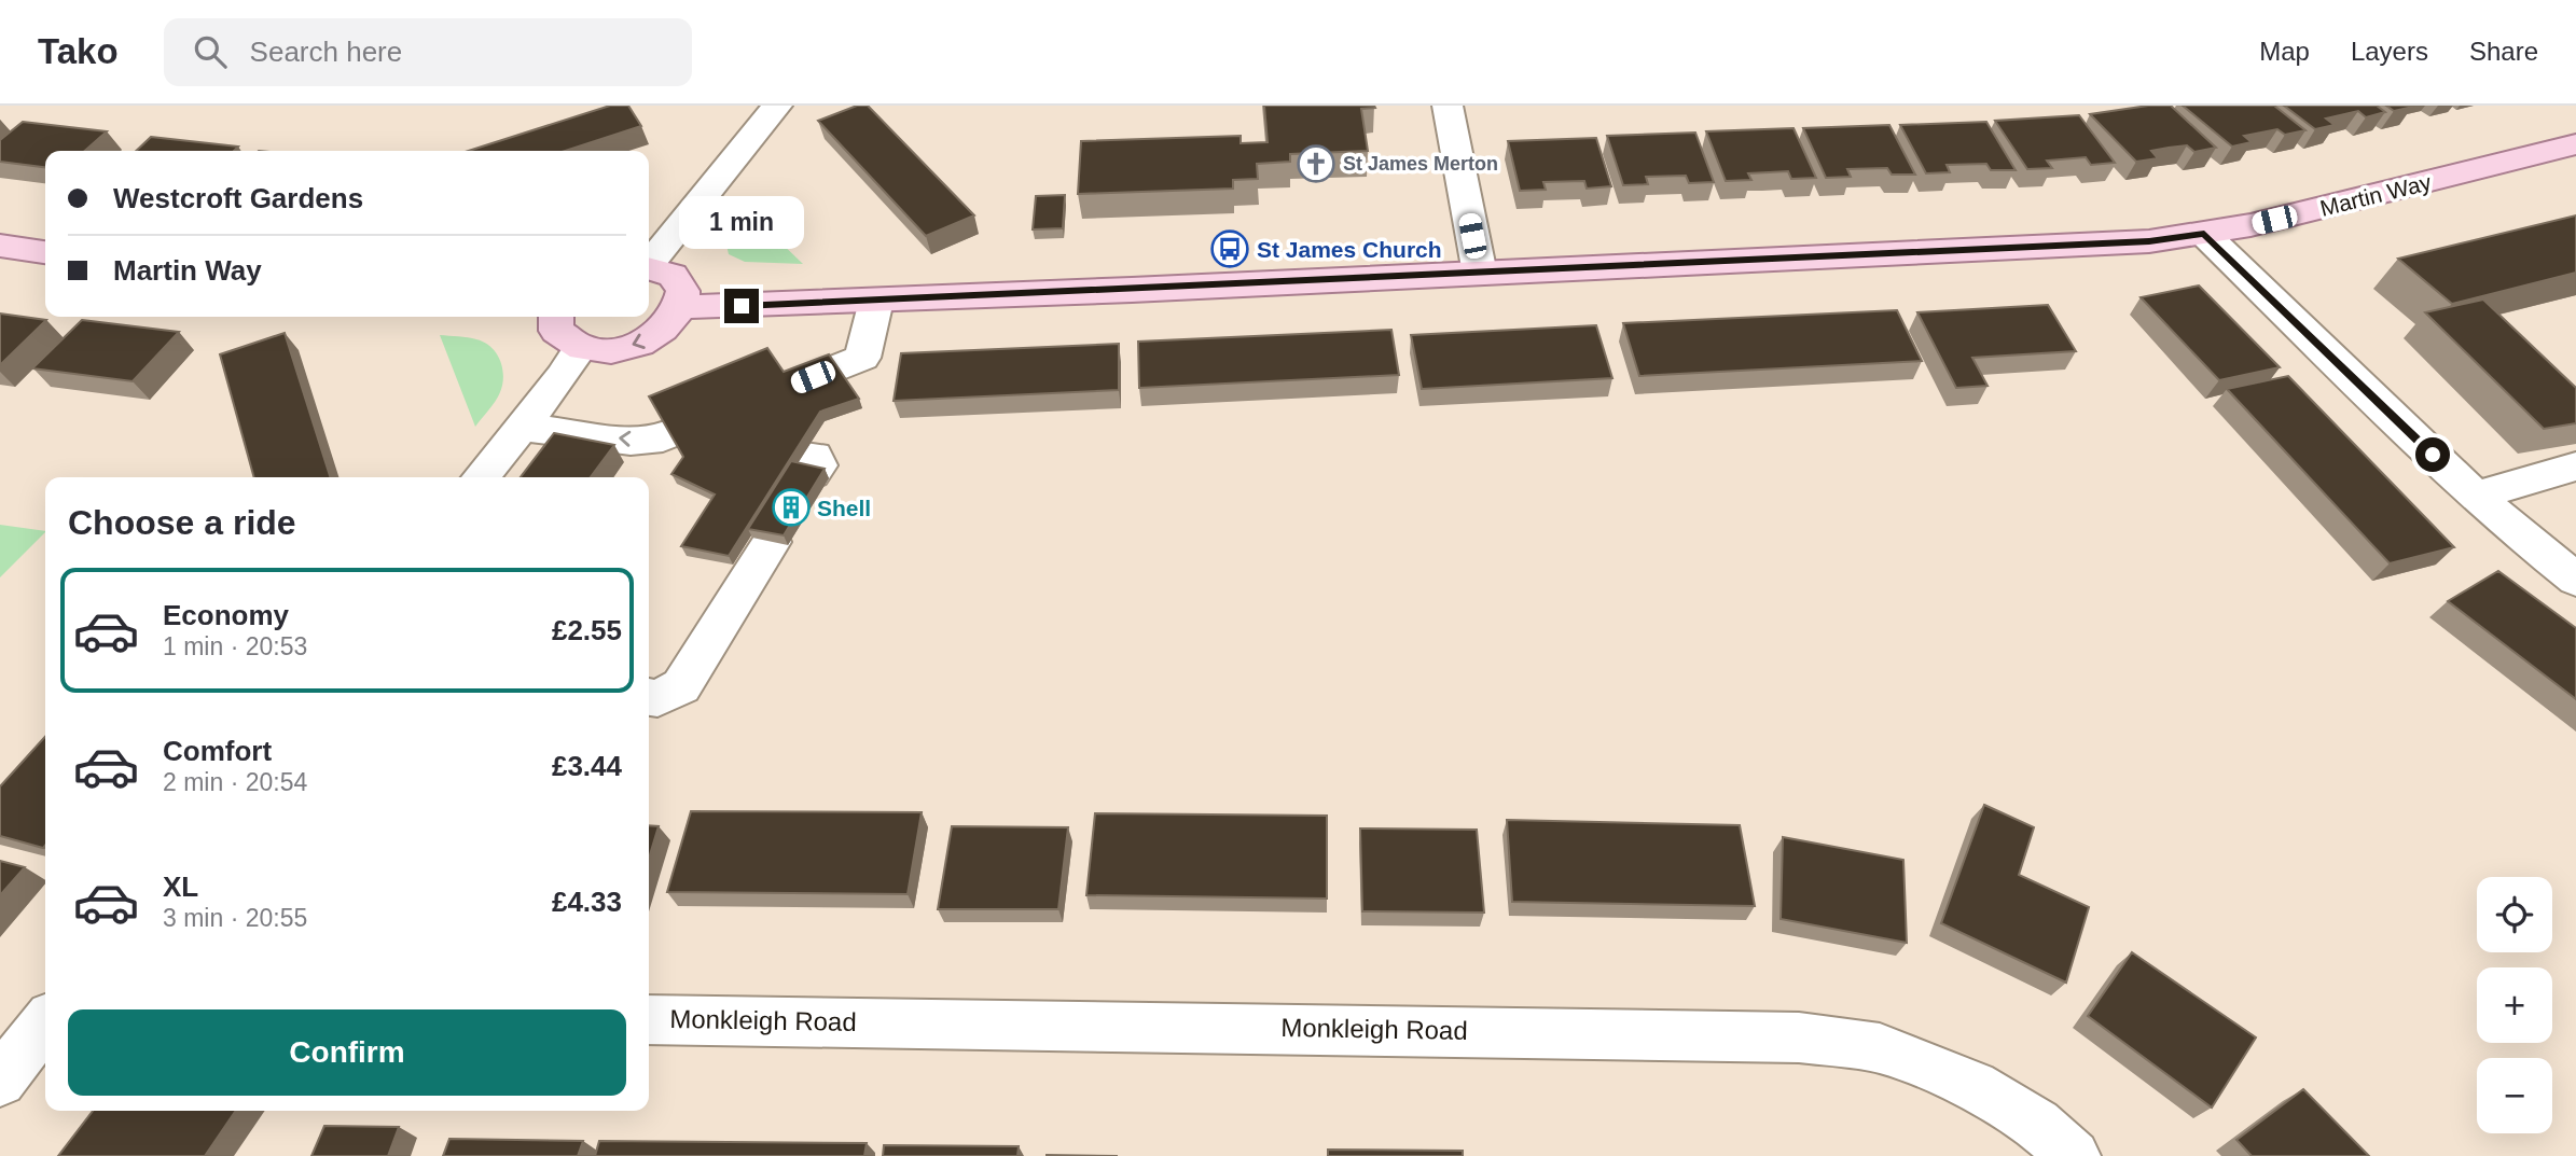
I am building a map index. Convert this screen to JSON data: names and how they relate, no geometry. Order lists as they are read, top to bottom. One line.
{"streets":{"main road":["Martin Way"],"street":["Monkleigh Road"]},"places":{"church":["St James Merton"],"bus stop":["St James Church"],"building":["Shell"]},"page":{"header":"Tako","search":"Search here","nav":["Map","Layers","Share"],"banner":["Westcroft Gardens","Martin Way"],"bubble":"1 min","heading":"Choose a ride","list":[{"name":"Economy","note":"1 min · 20:53","value":"£2.55"},{"name":"Comfort","note":"2 min · 20:54","value":"£3.44"},{"name":"XL","note":"3 min · 20:55","value":"£4.33"}],"map_buttons":["+","−"],"buttons":"Confirm"}}
